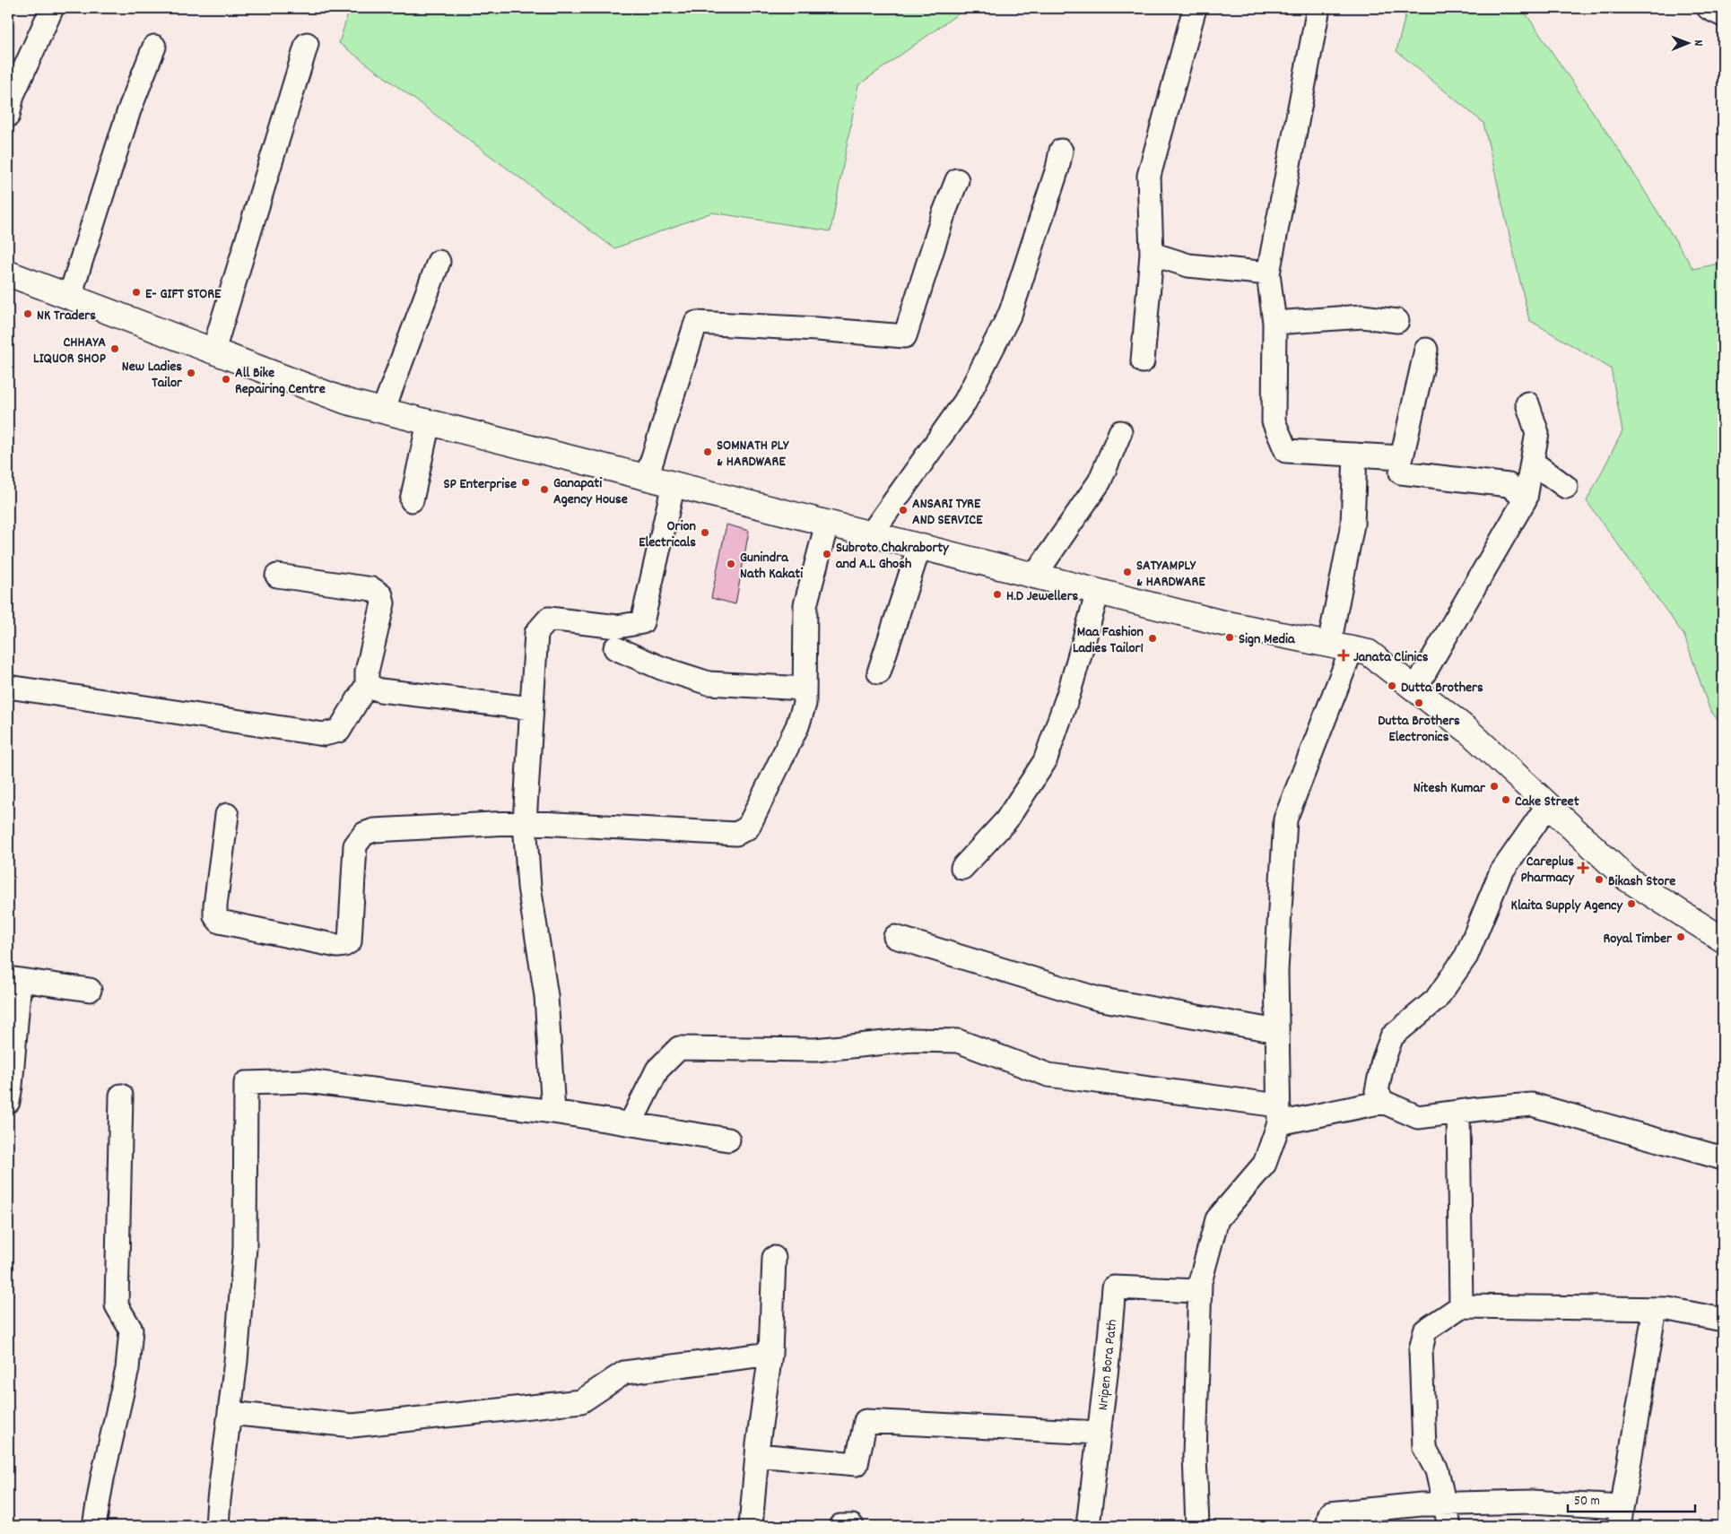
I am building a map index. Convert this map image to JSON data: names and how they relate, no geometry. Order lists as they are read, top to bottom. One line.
{"streets":{"street":["Nripen Bora Path"]},"places":{"other":["E- GIFT STORE","NK Traders","CHHAYA LIQUOR SHOP","New Ladies Tailor","All Bike Repairing Centre","SOMNATH PLY & HARDWARE","SP Enterprise","Ganapati Agency House","ANSARI TYRE AND SERVICE","Orion Electricals","Subroto Chakraborty and A.L Ghosh","Gunindra Nath Kakati","SATYAMPLY & HARDWARE","H.D Jewellers","Sign Media","Maa Fashion Ladies Tailor1","Dutta Brothers","Dutta Brothers Electronics","Nitesh Kumar","Cake Street","Bikash Store","Klaita Supply Agency","Royal Timber"],"health":["Janata Clinics","Careplus Pharmacy"]},"scale_bar":"50 m","north":"right"}
